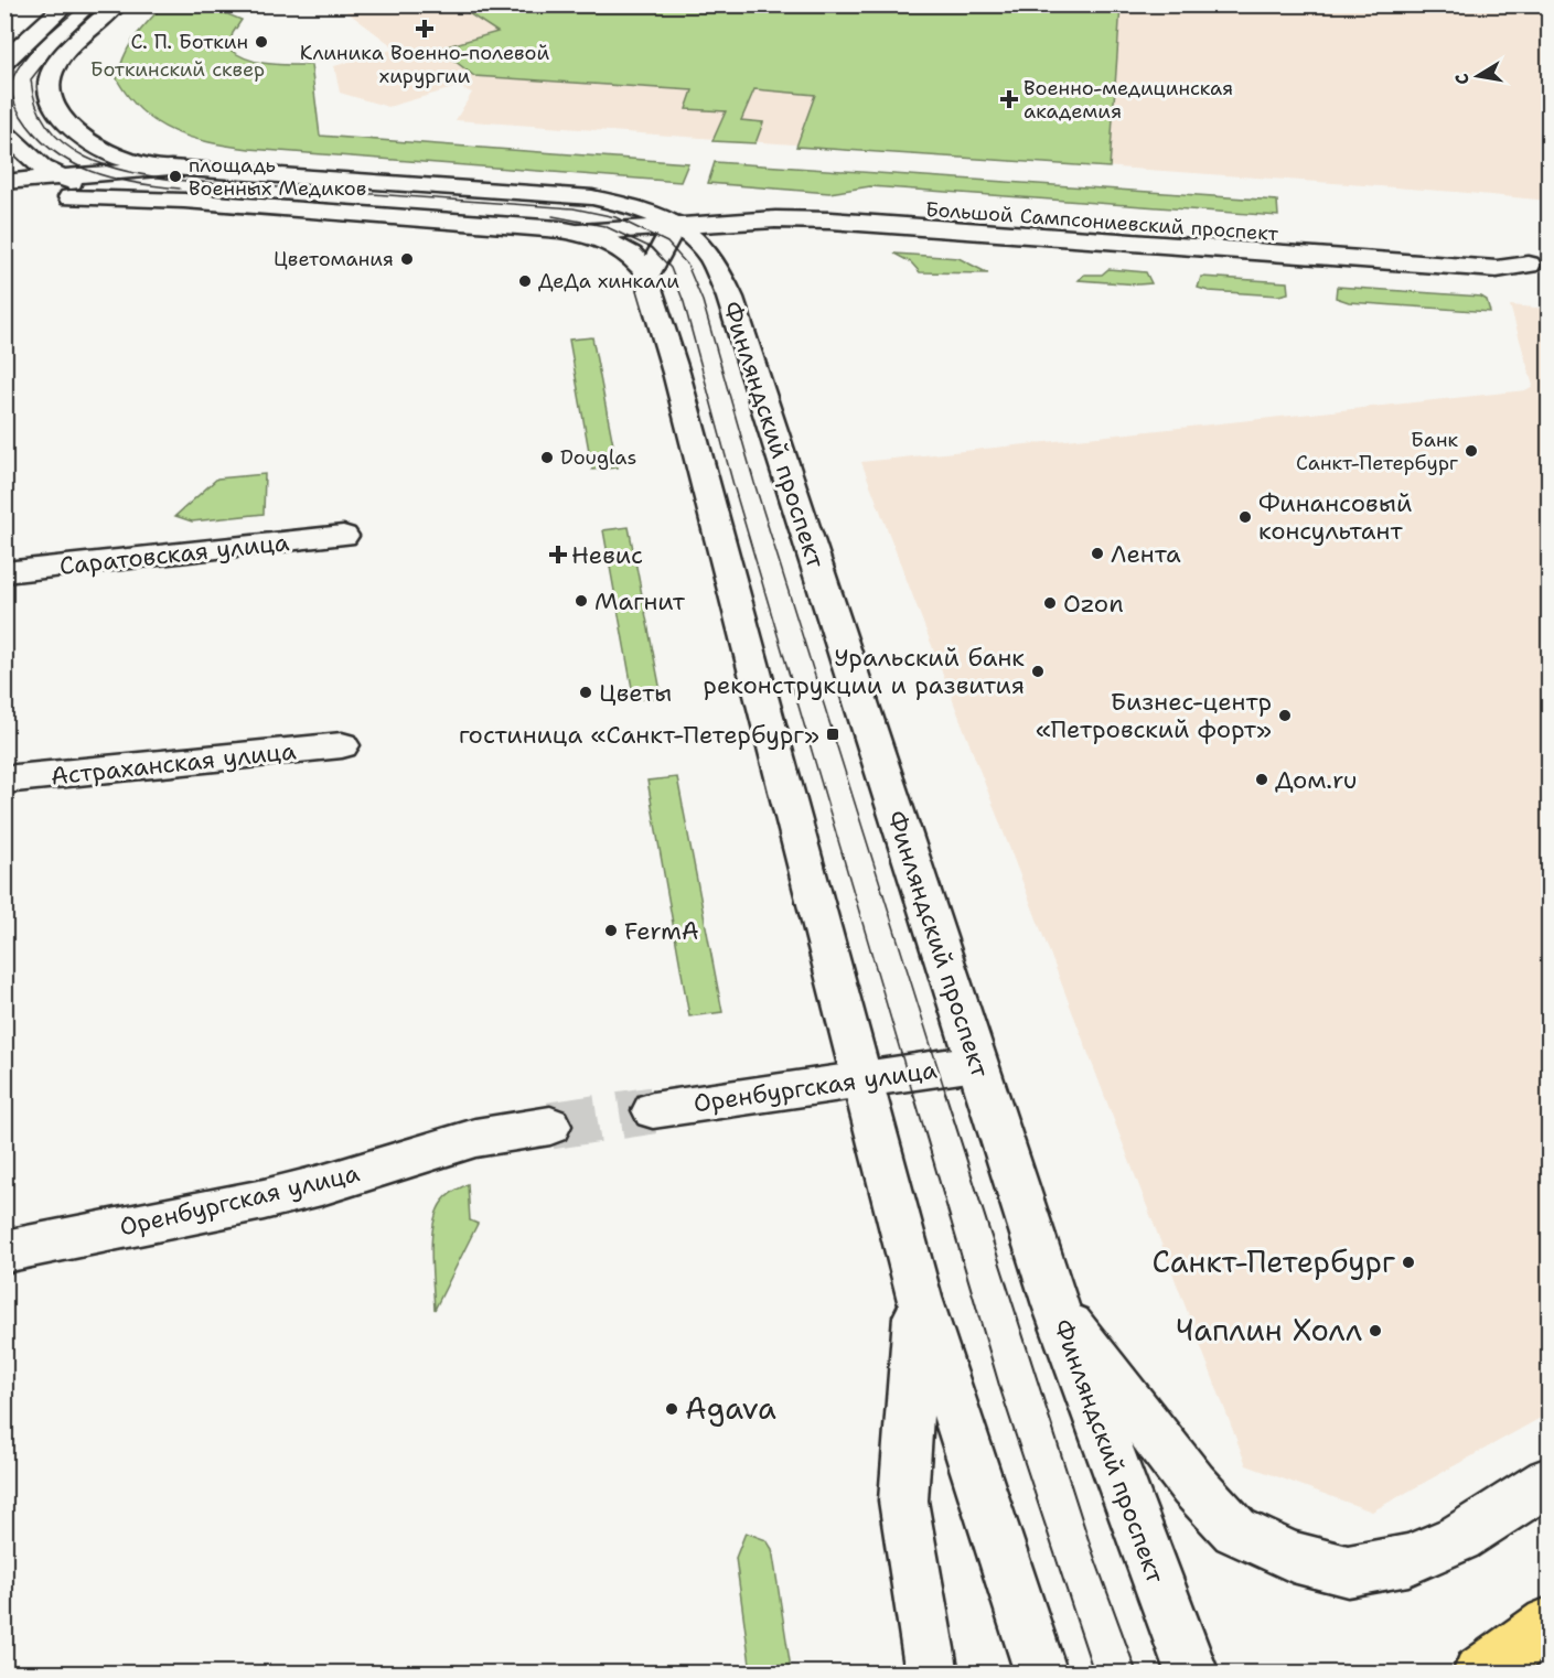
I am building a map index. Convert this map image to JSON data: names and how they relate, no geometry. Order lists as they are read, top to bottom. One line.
{"streets":{"main road":["Большой Сампсониевский проспект","Финляндский проспект","Саратовская улица","Астраханская улица","Оренбургская улица"]},"crossings":[["Большой Сампсониевский проспект","Финляндский проспект"],["Финляндский проспект","Оренбургская улица"]],"parks":["Боткинский сквер"],"places":{"health":["Клиника Военно-полевой хирургии","Военно-медицинская академия","Невис"],"other":["С. П. Боткин","площадь Военных Медиков","Цветомания","ДеДа хинкали","Банк Санкт-Петербург","Douglas","Финансовый консультант","Лента","Магнит","Ozon","Уральский банк реконструкции и развития","Цветы","Бизнес-центр «Петровский форт»","Дом.ru","FermA","Санкт-Петербург","Чаплин Холл","Agava"],"transit":["гостиница «Санкт-Петербург»"]},"north":"left"}
